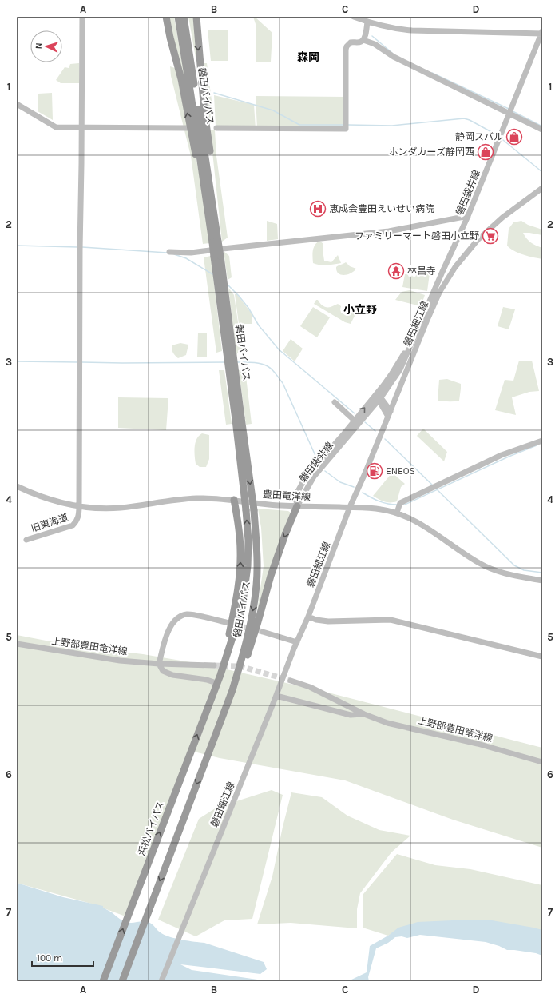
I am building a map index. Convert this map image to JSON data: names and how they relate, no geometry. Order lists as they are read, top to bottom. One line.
{"streets":{"highway":["磐田バイパス","浜松バイパス"],"main road":["磐田袋井線","磐田細江線","豊田竜洋線","旧東海道","上野部豊田竜洋線"]},"crossings":[["磐田バイパス","浜松バイパス"],["磐田袋井線","豊田竜洋線"],["磐田細江線","豊田竜洋線"],["磐田細江線","上野部豊田竜洋線"],["豊田竜洋線","旧東海道"]],"districts":["森岡","小立野"],"places":{"shop":["静岡スバル","ホンダカーズ静岡西"],"hospital":["恵成会豊田えいせい病院"],"supermarket":["ファミリーマート磐田小立野"],"temple":["林昌寺"],"fuel station":["ENEOS"]},"scale_bar":"100 m","north":"left","grid":{"columns":["A","B","C","D"],"rows":["1","2","3","4","5","6","7"]}}
